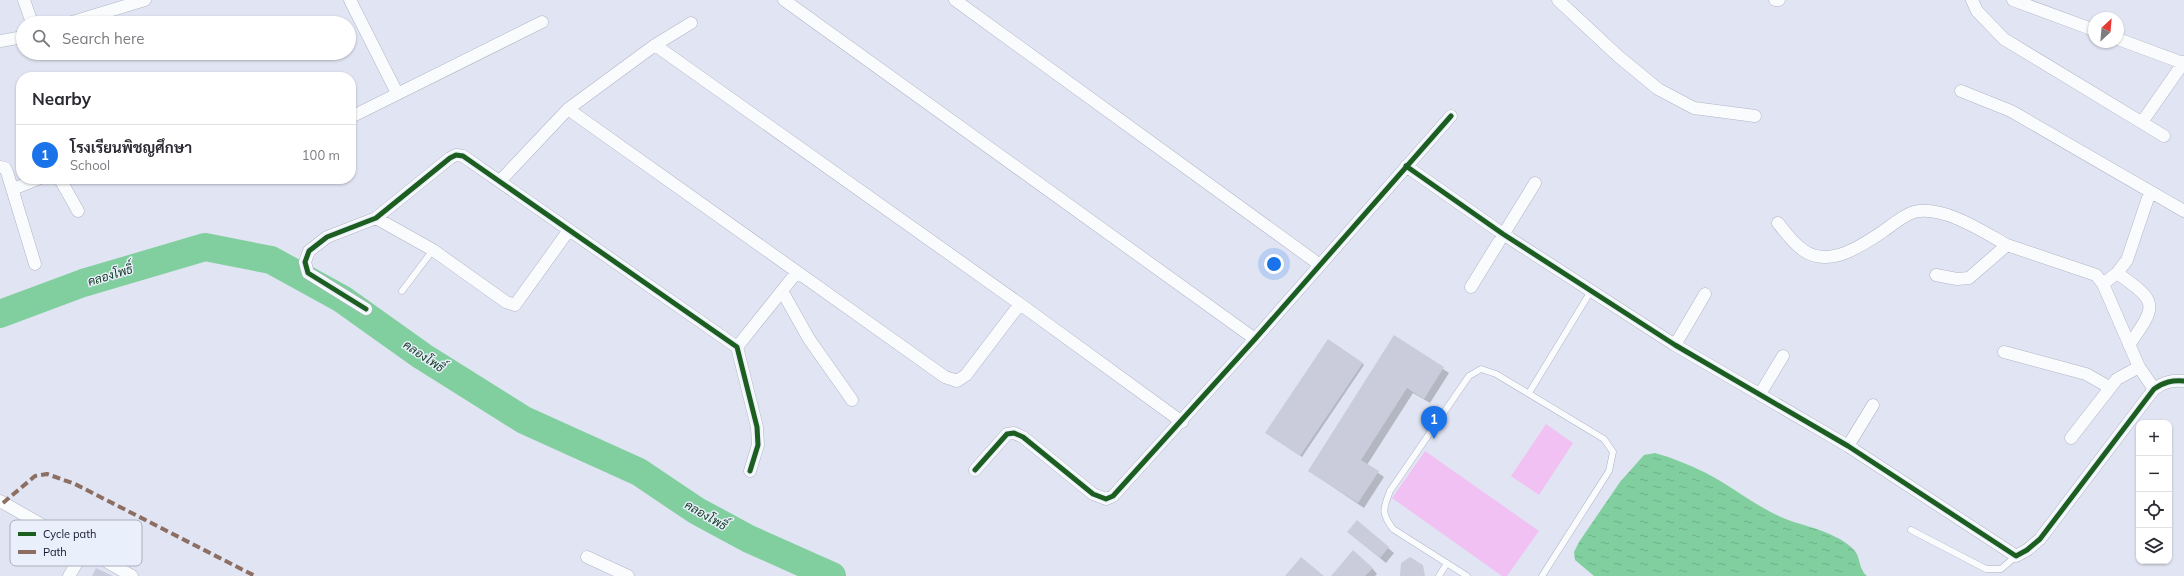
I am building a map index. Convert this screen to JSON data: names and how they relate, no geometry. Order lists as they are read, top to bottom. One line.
{"water":["คลองโพธิ์"],"legend":["Cycle path","Path"],"north":"top right","page":{"search":"Search here","heading":"Nearby","list":[{"mark":"1","name":"โรงเรียนพิชญศึกษา","note":"School","value":"100 m"}],"pins":"1","map_buttons":["+","−"]}}
